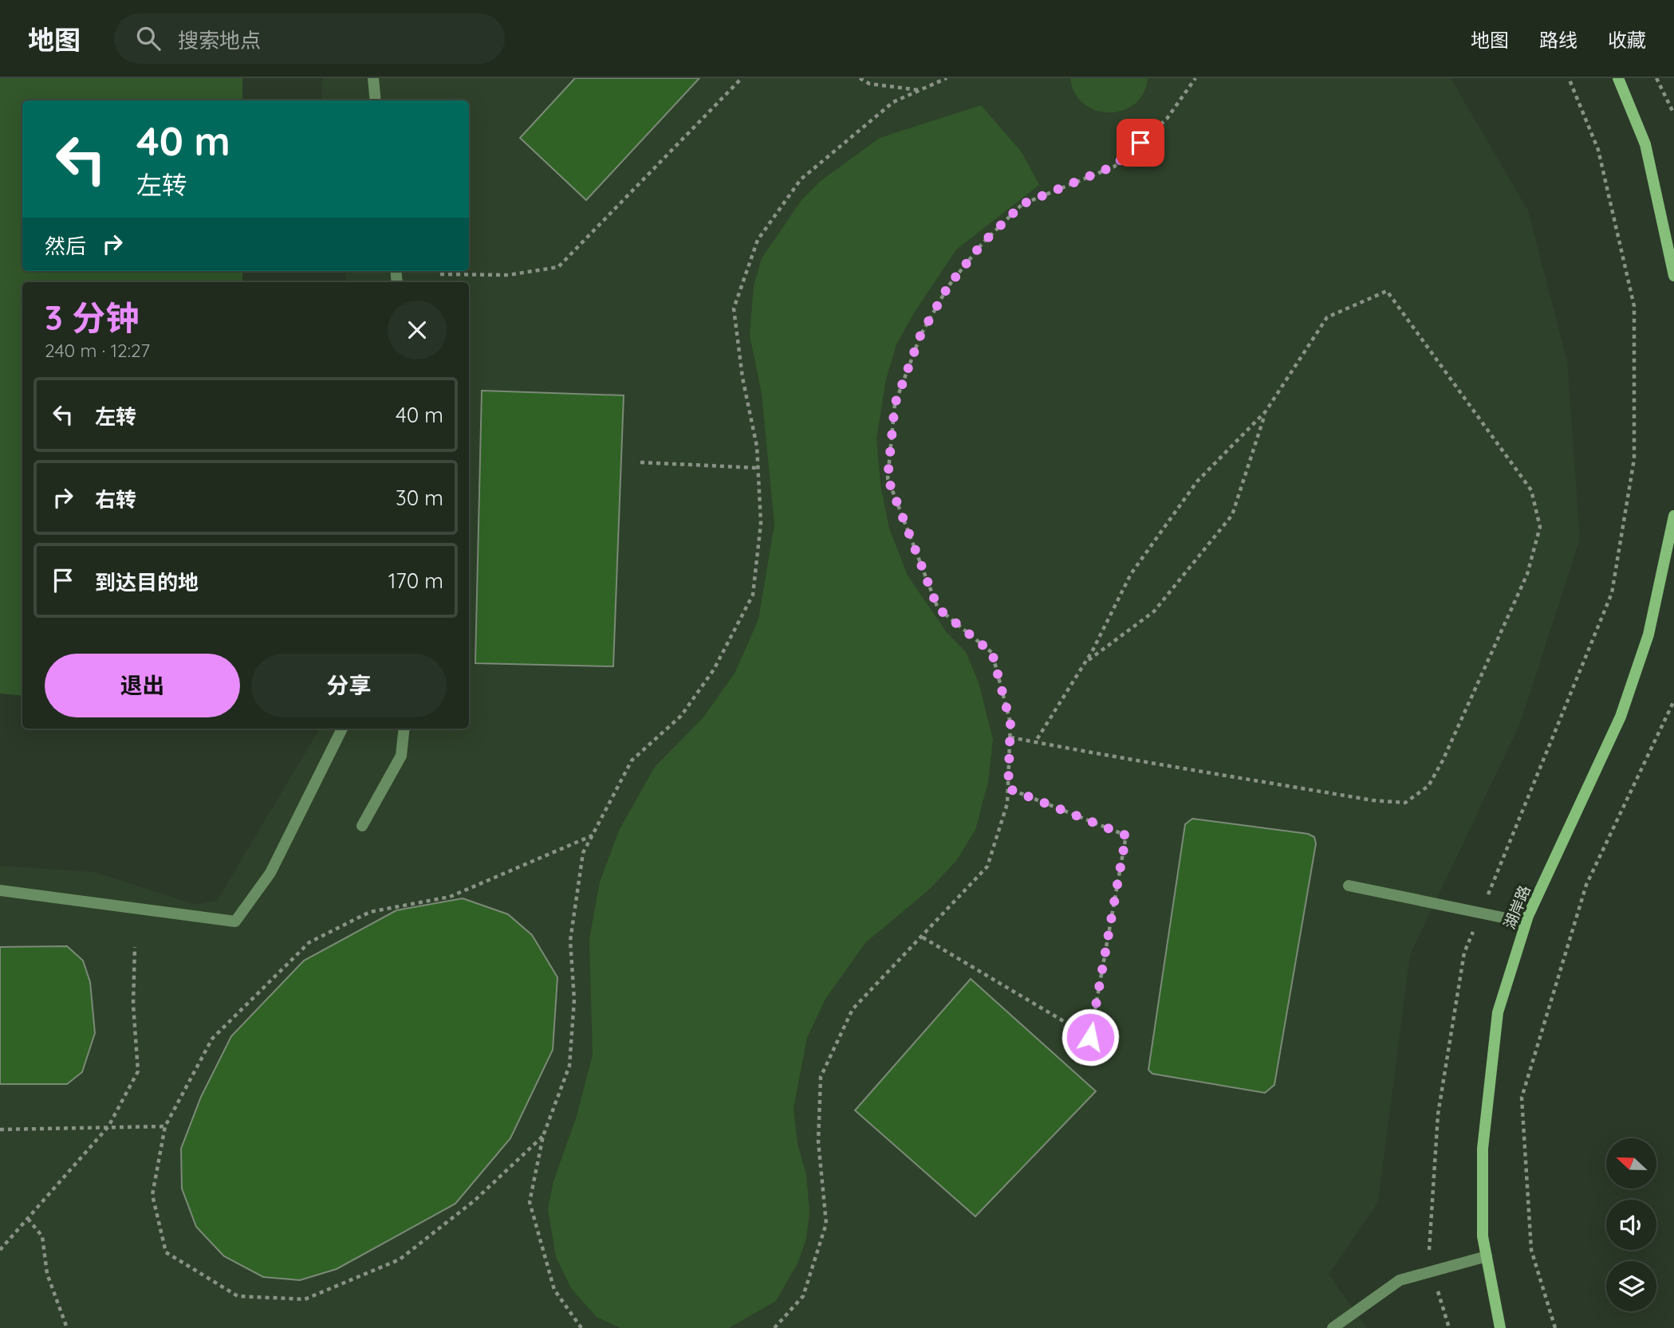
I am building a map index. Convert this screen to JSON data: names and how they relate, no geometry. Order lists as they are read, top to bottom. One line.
{"streets":{"street":["湖岸路"]},"north":"left","page":{"header":"地图","search":"搜索地点","nav":["地图","路线","收藏"],"turn":["40 m","左转"],"then":"然后","heading":["3 分钟","240 m · 12:27"],"list":[{"name":"左转","value":"40 m"},{"name":"右转","value":"30 m"},{"name":"到达目的地","value":"170 m"}],"buttons":["退出","分享"]}}
